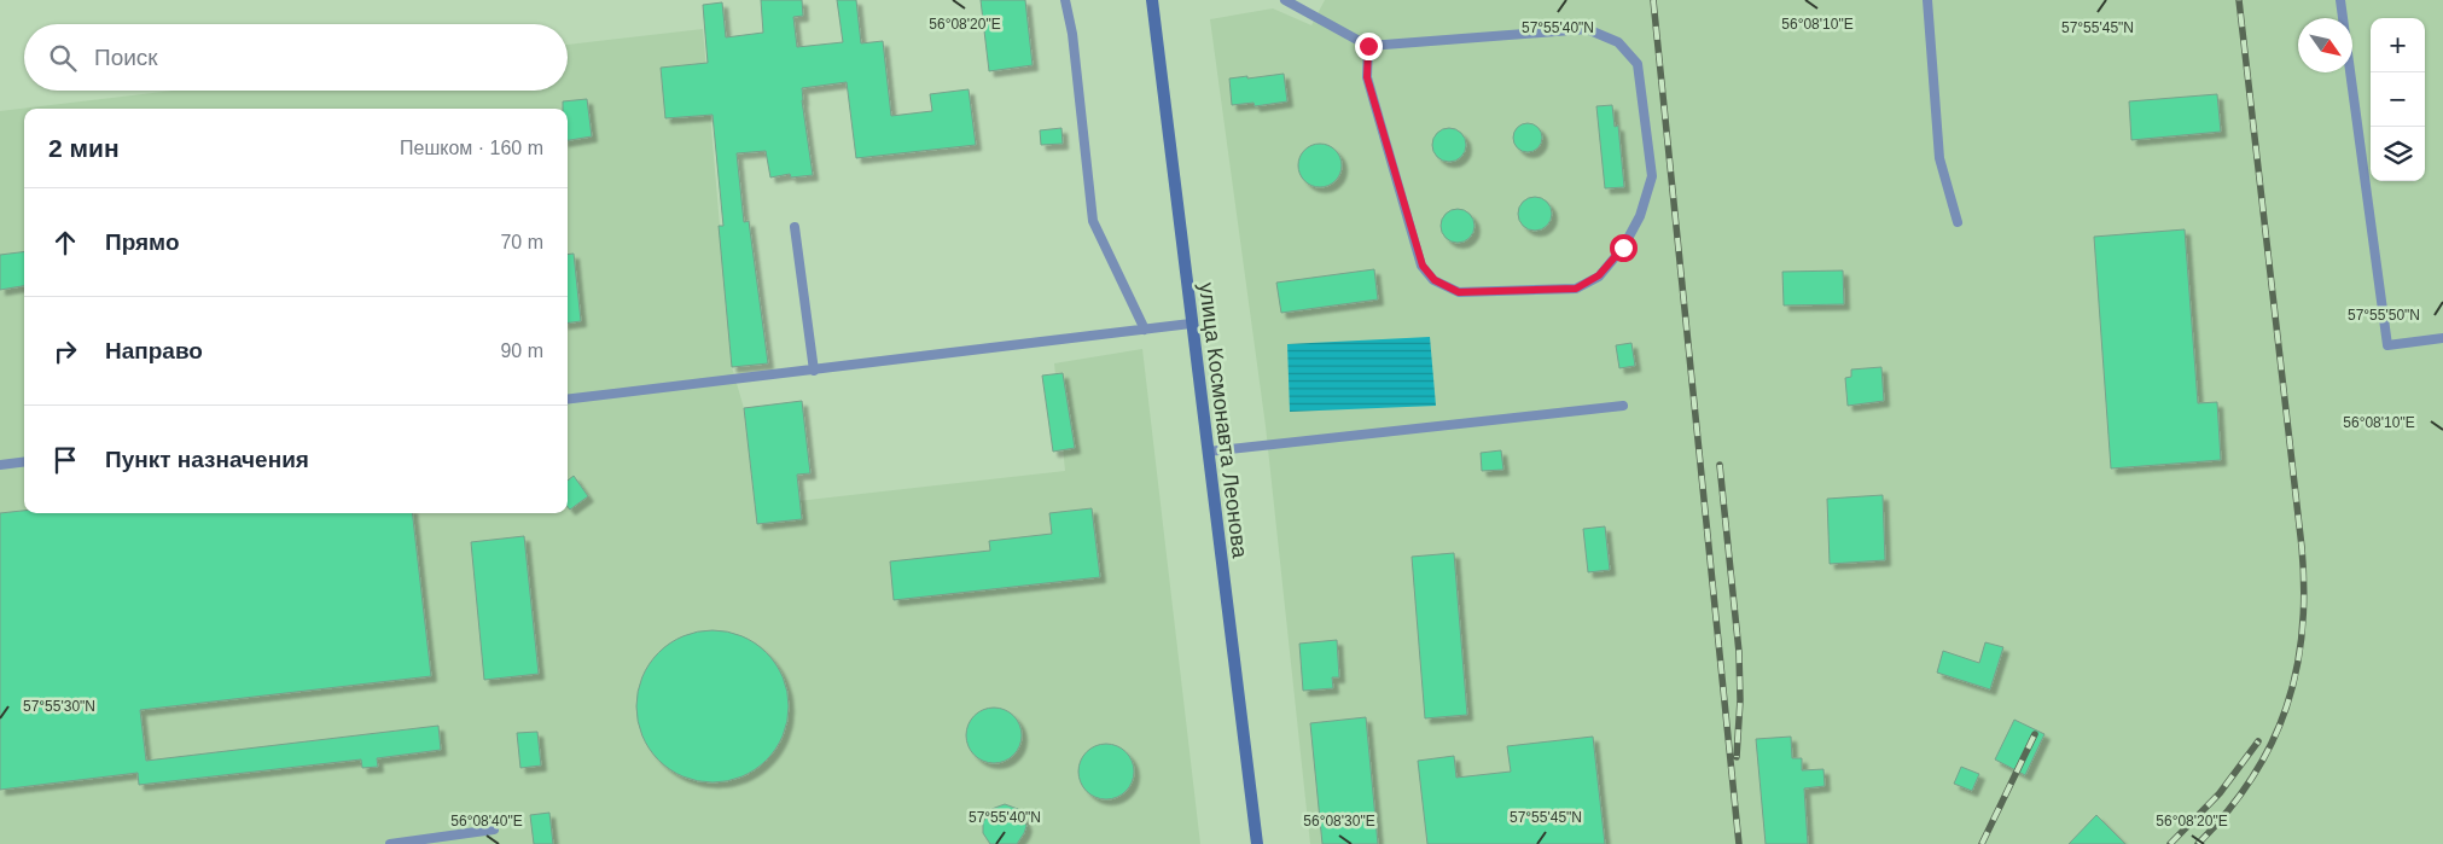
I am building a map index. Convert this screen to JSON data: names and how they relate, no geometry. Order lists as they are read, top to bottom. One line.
{"streets":{"street":["улица Космонавта Леонова"]},"north":"bottom right","page":{"map_buttons":["+","−"],"search":"Поиск","heading":["2 мин","Пешком · 160 m"],"list":[["Прямо","70 m"],["Направо","90 m"],"Пункт назначения"]},"coordinates":["56°08'20\"E","56°08'10\"E","57°55'40\"N","57°55'45\"N","57°55'50\"N","57°55'30\"N","56°08'40\"E","56°08'30\"E"]}
